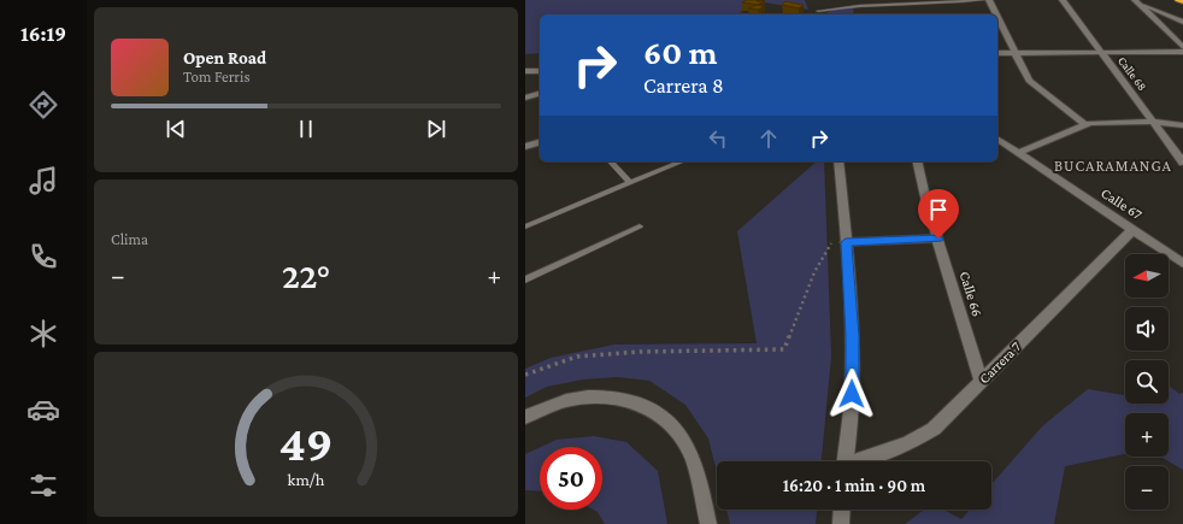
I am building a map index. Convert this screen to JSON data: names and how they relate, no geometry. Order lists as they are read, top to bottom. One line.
{"streets":{"street":["Calle 68","Calle 67","Calle 66","Carrera 7"]},"crossings":[["Calle 67","Carrera 7"],["Calle 66","Carrera 7"]],"districts":["BUCARAMANGA"],"north":"left","page":{"tabs":"16:19","turn":["60 m","Carrera 8"],"song":["Open Road","Tom Ferris"],"tile":"Clima","map_buttons":["+","−"],"heat":["−","22°","+"],"limit":"50","trip":"16:20 · 1 min · 90 m","gauge":["49","km/h"]}}
